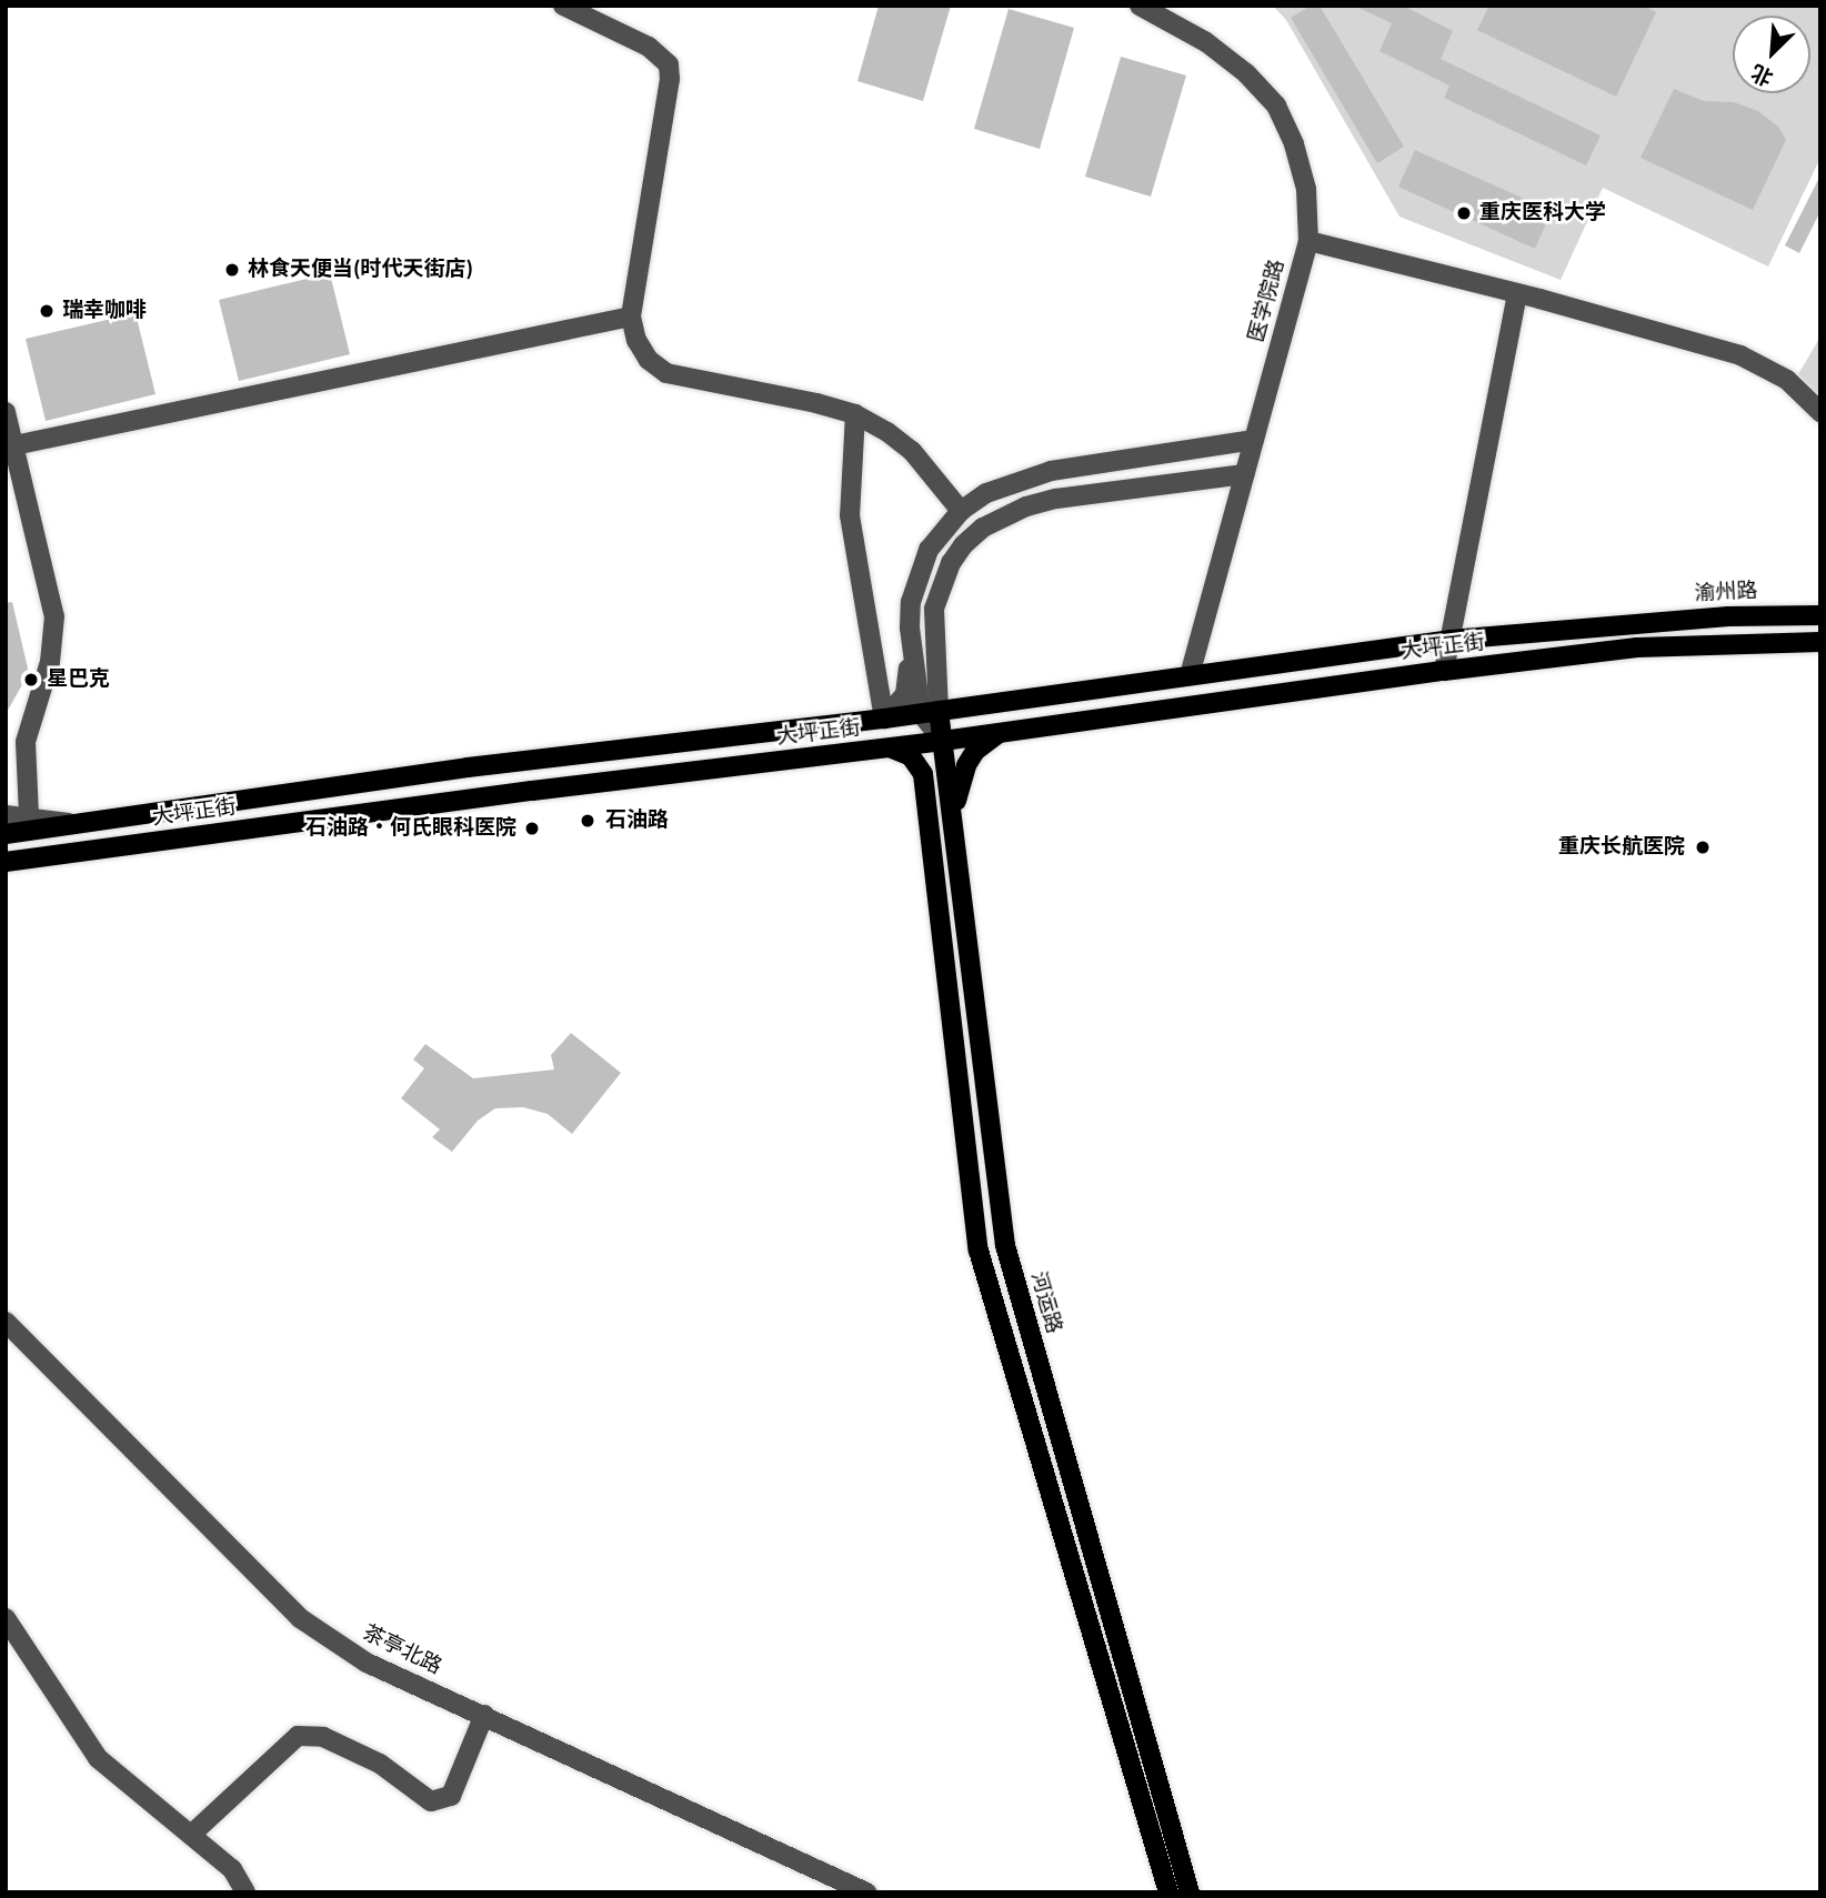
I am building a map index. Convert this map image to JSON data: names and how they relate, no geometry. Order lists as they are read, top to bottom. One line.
{"streets":{"main road":["渝州路","大坪正街","河运路"],"street":["医学院路","茶亭北路"]},"crossings":[["医学院路","大坪正街"],["渝州路","大坪正街"],["大坪正街","河运路"]],"places":["重庆医科大学","林食天便当(时代天街店)","瑞幸咖啡","星巴克","石油路","石油路‧何氏眼科医院","重庆长航医院"],"north":"bottom left"}
